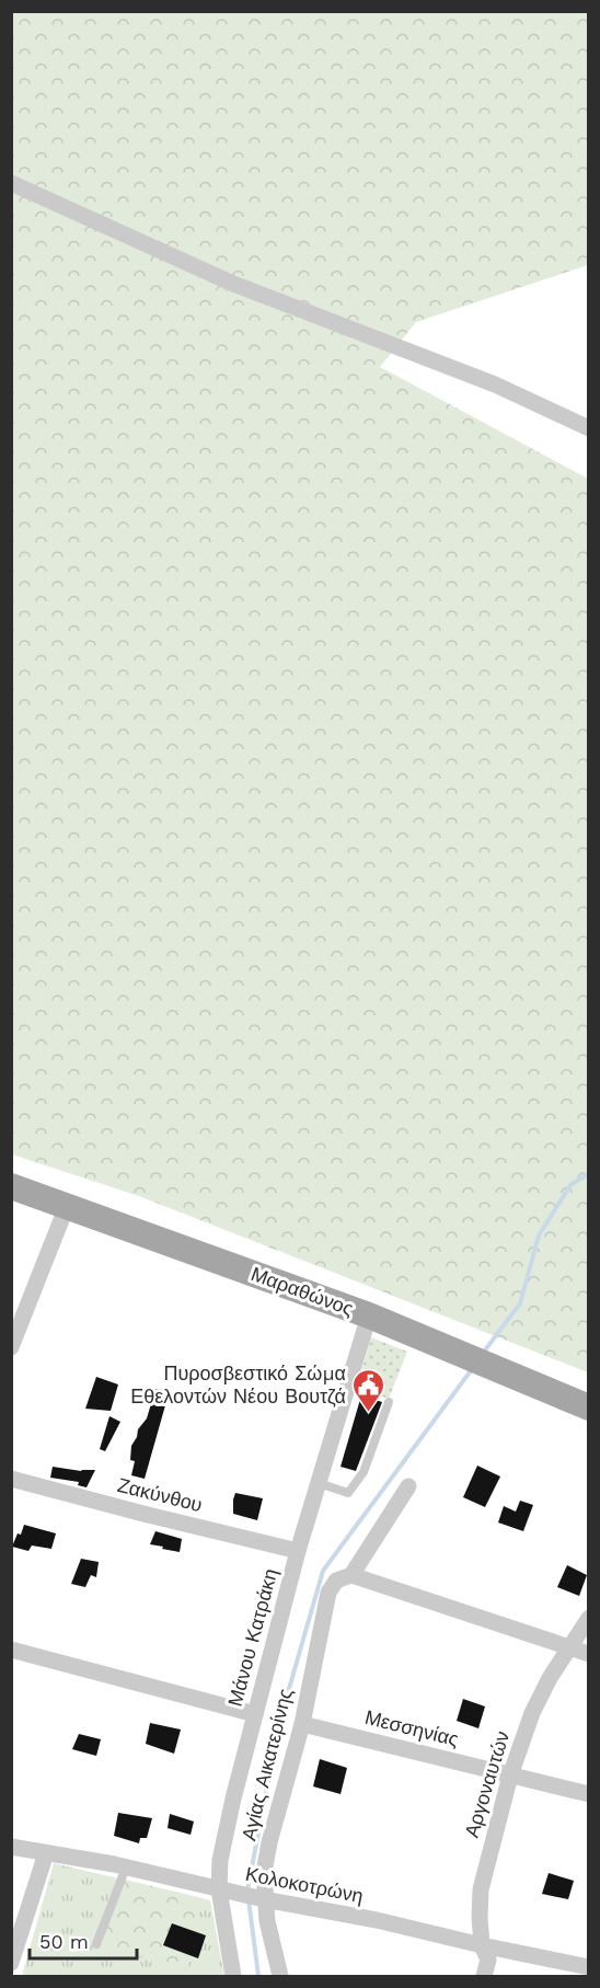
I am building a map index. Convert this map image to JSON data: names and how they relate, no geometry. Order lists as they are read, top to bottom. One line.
{"streets":{"main road":["Μαραθώνος"],"street":["Ζακύνθου","Μάνου Κατράκη","Μεσσηνίας","Αγίας Αικατερίνης","Αργοναυτών","Κολοκοτρώνη"]},"crossings":[["Μαραθώνος","Μάνου Κατράκη"],["Ζακύνθου","Μάνου Κατράκη"],["Μάνου Κατράκη","Κολοκοτρώνη"],["Μεσσηνίας","Αγίας Αικατερίνης"],["Μεσσηνίας","Αργοναυτών"],["Αγίας Αικατερίνης","Κολοκοτρώνη"],["Αργοναυτών","Κολοκοτρώνη"]],"places":{"public building":["Πυροσβεστικό Σώμα Εθελοντών Νέου Βουτζά"]},"scale_bar":"50 m"}
